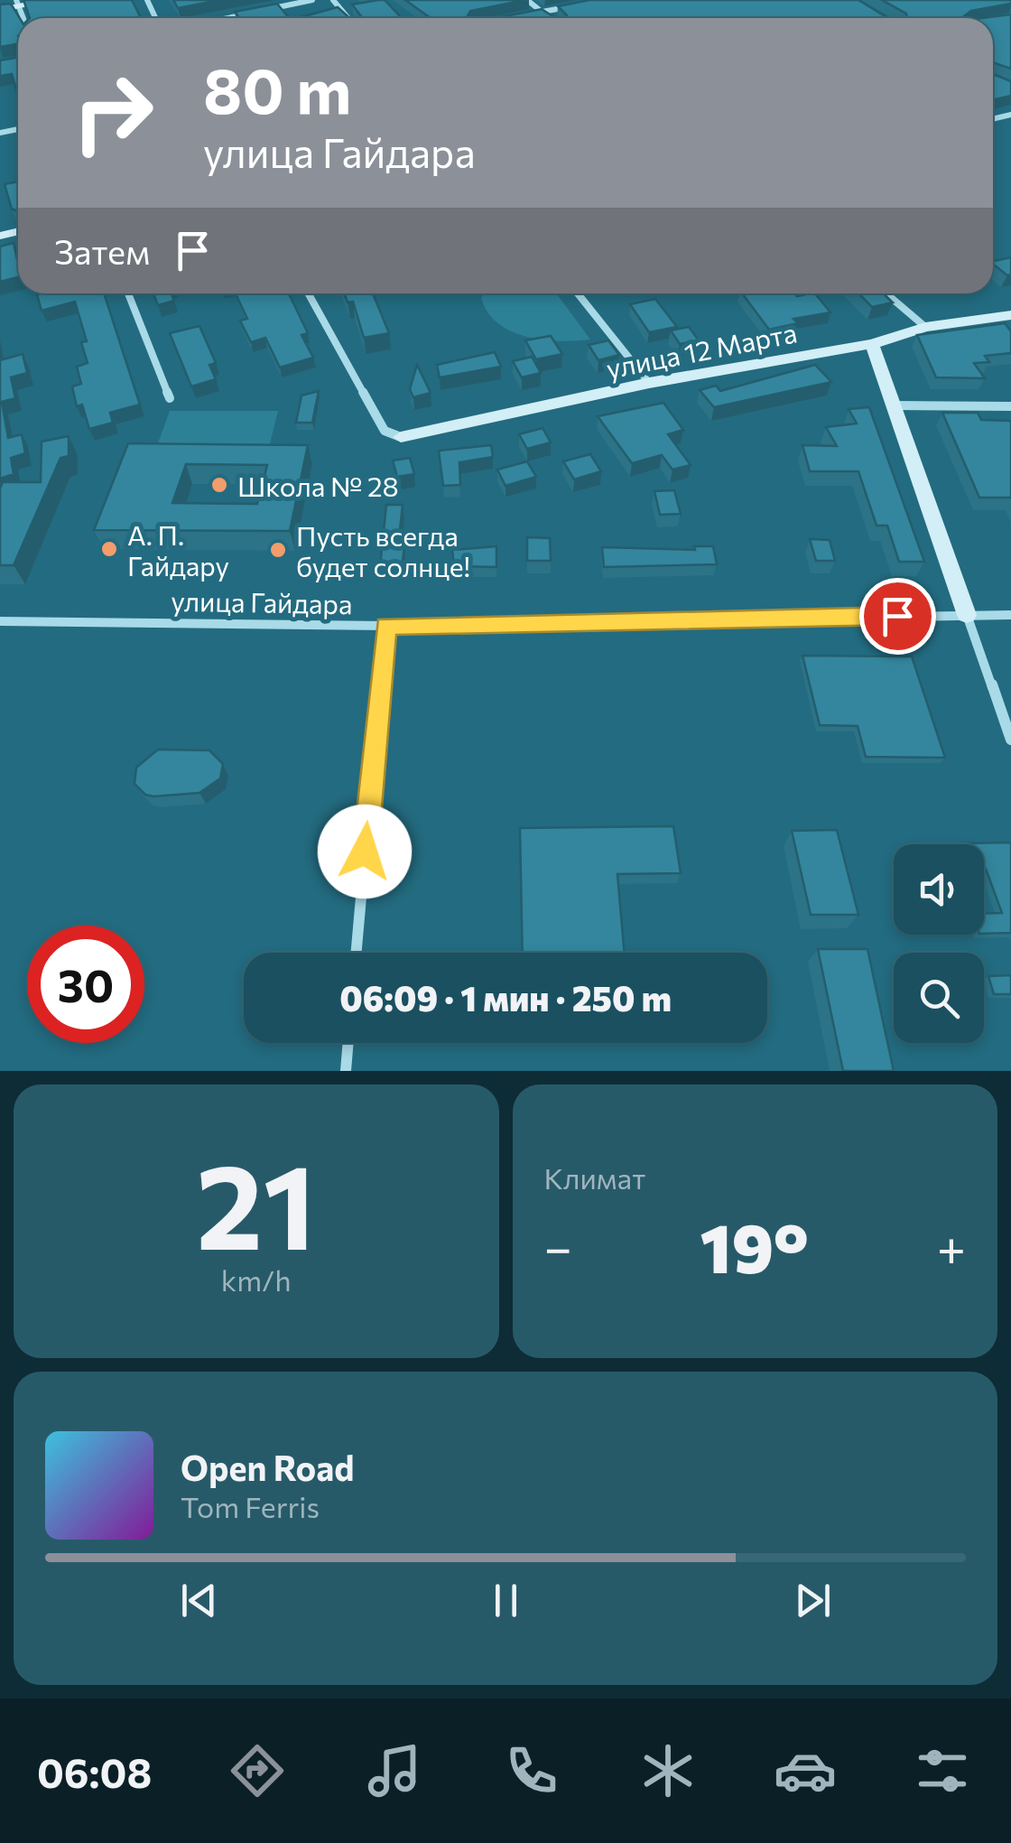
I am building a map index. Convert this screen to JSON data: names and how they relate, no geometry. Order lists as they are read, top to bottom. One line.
{"streets":{"street":["улица 12 Марта","улица Гайдара"]},"places":["Школа № 28","А. П. Гайдару","Пусть всегда будет солнце!"],"page":{"turn":["80 m","улица Гайдара"],"then":"Затем","limit":"30","trip":"06:09 · 1 мин · 250 m","tile":[["21","km/h"],"Климат"],"heat":["−","19°","+"],"song":["Open Road","Tom Ferris"],"tabs":"06:08"}}
